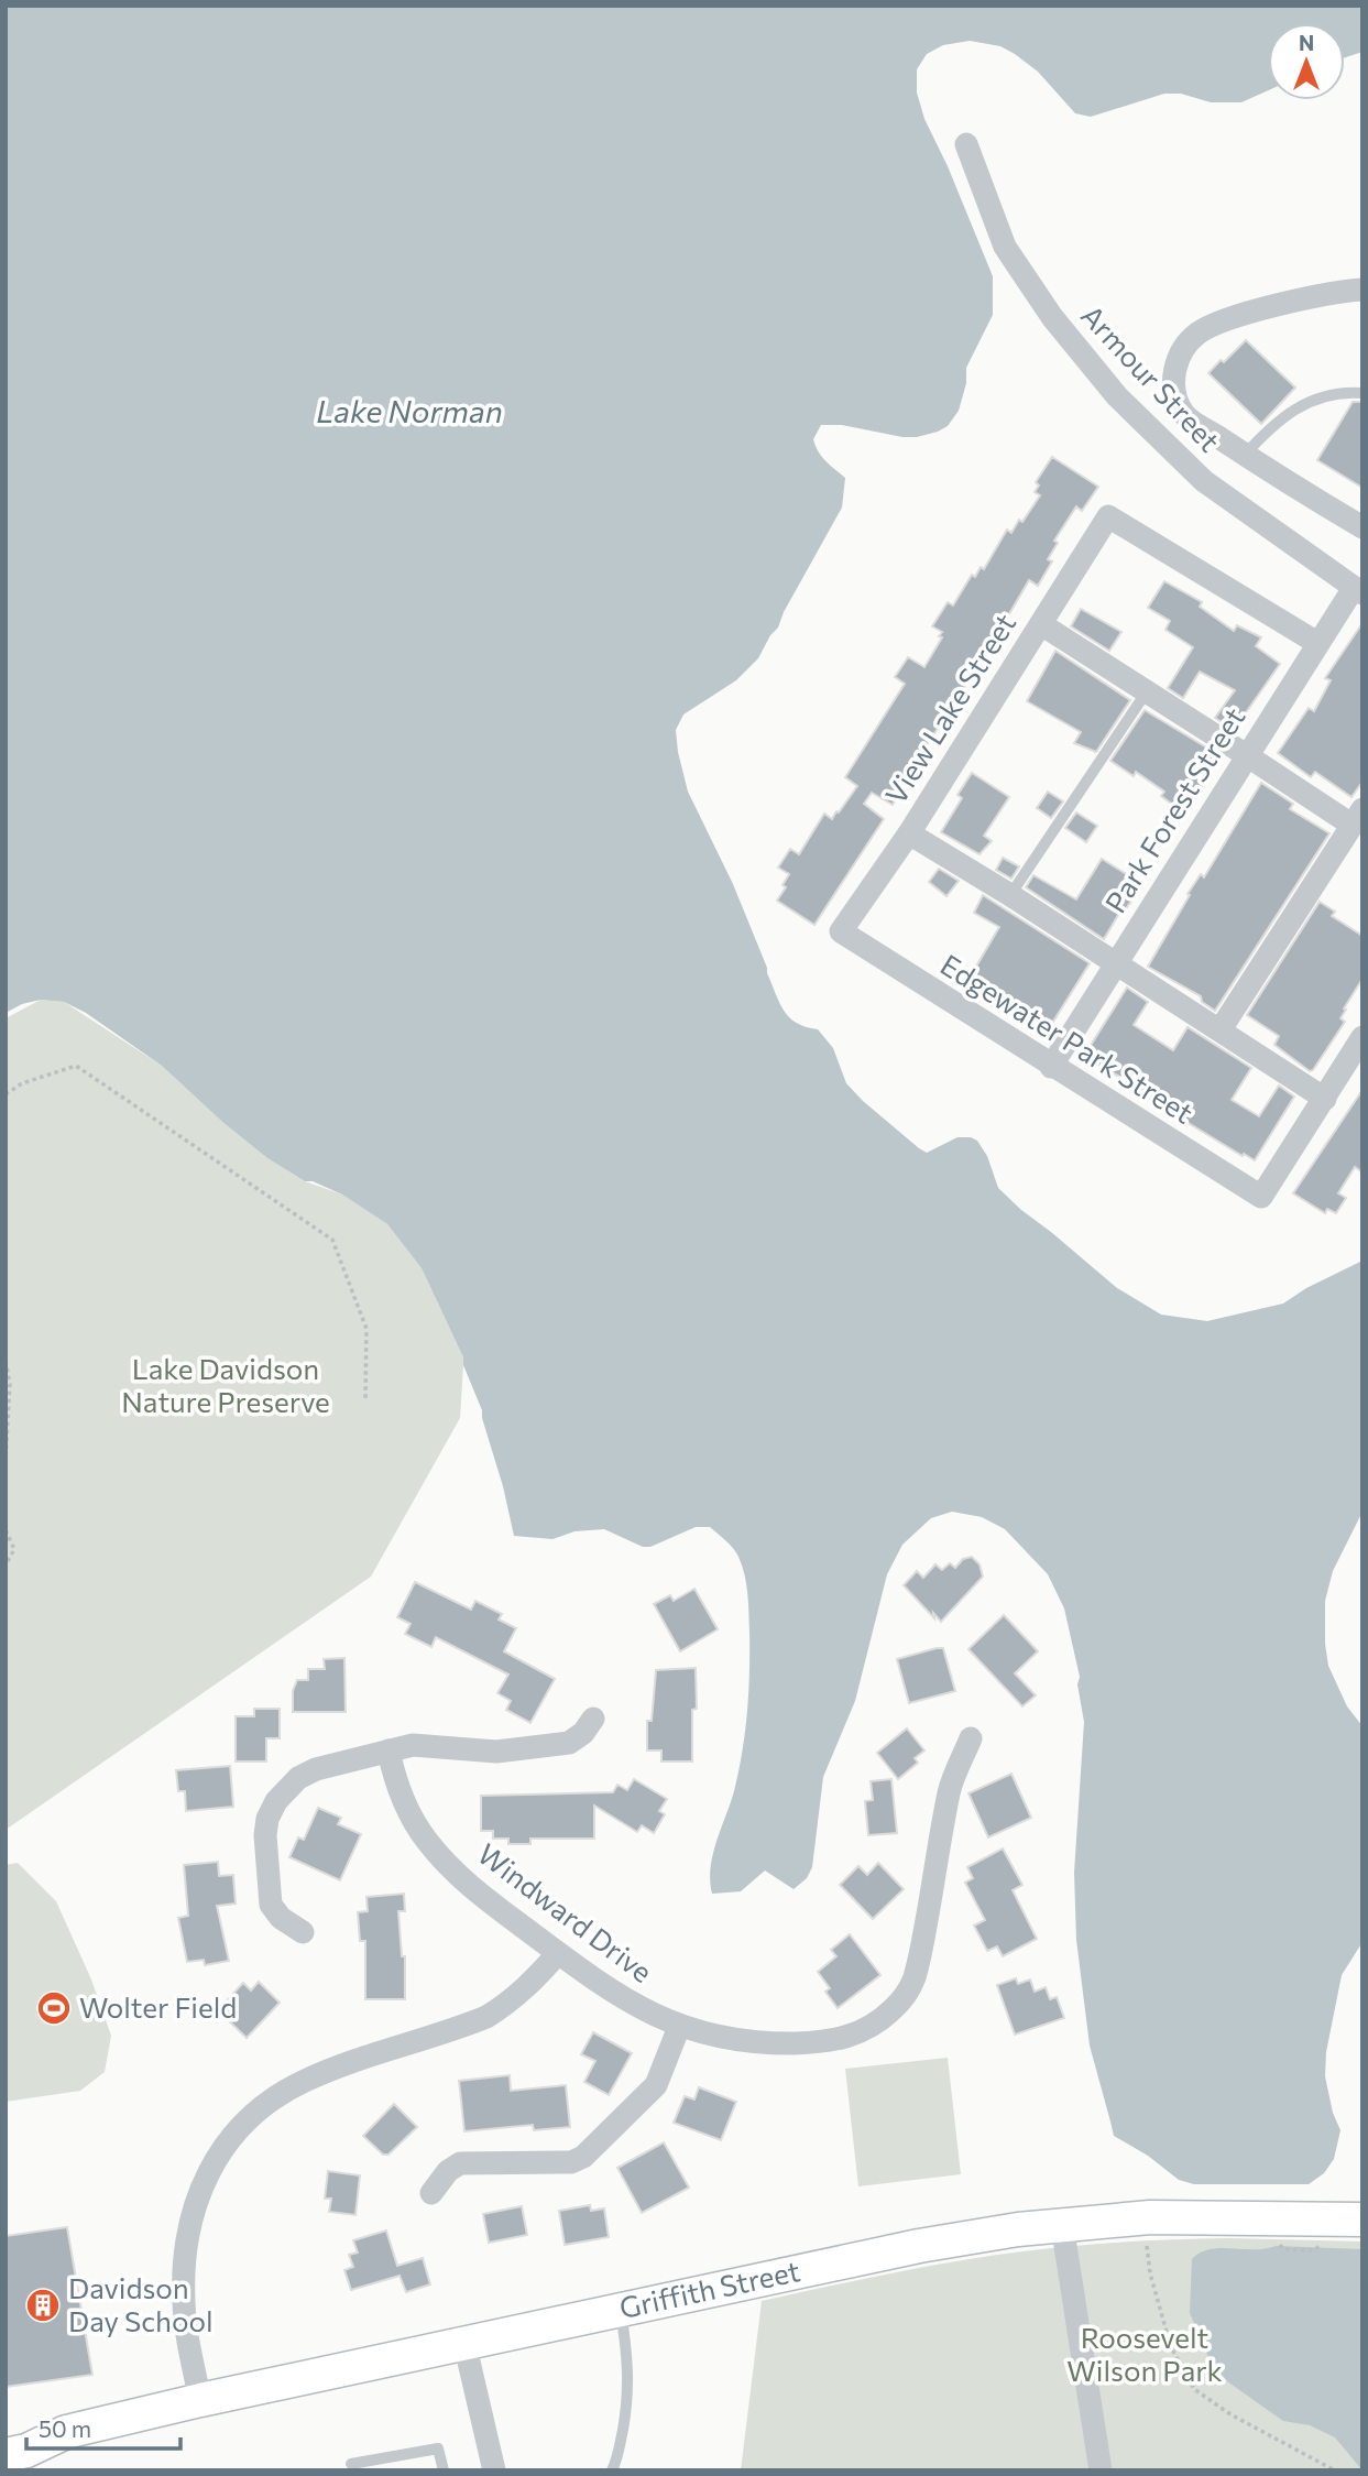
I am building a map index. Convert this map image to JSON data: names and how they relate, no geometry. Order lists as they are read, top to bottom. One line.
{"streets":{"main road":["Griffith Street"],"street":["Armour Street","View Lake Street","Park Forest Street","Edgewater Park Street","Windward Drive"]},"crossings":[["Armour Street","Park Forest Street"],["View Lake Street","Park Forest Street"],["View Lake Street","Edgewater Park Street"],["Park Forest Street","Edgewater Park Street"]],"water":["Lake Norman"],"parks":["Lake Davidson Nature Preserve","Roosevelt Wilson Park"],"places":{"sports":["Wolter Field"],"building":["Davidson Day School"]},"scale_bar":"50 m","north":"top"}
